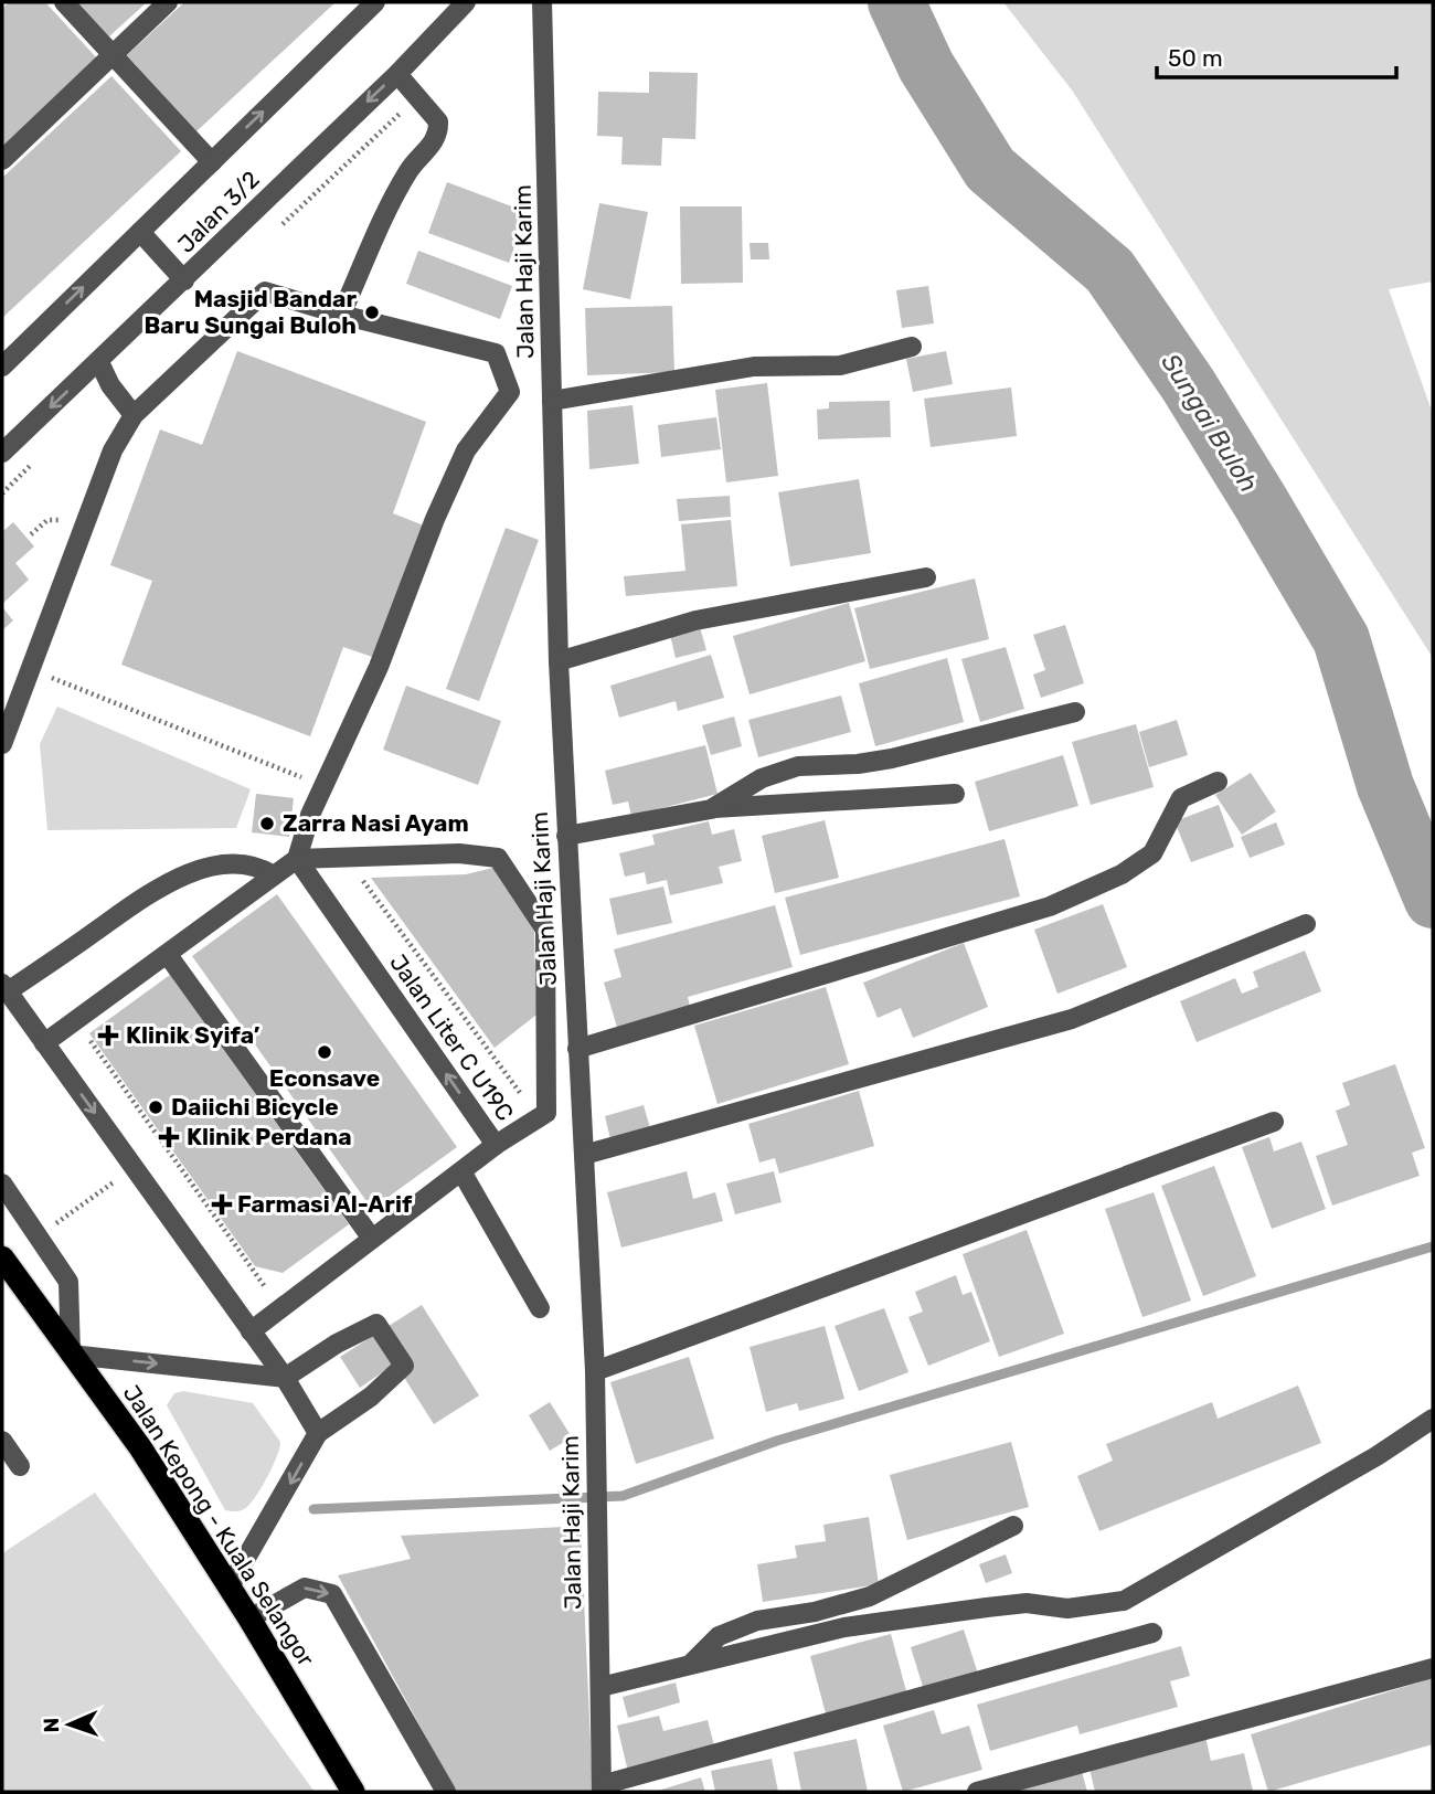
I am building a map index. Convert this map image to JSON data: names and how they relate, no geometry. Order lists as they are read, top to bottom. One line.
{"streets":{"highway":["Jalan Kepong - Kuala Selangor"],"street":["Jalan 3/2","Jalan Haji Karim","Jalan Liter C U19C"]},"water":["Sungai Buloh"],"places":{"other":["Masjid Bandar Baru Sungai Buloh","Zarra Nasi Ayam","Econsave","Daiichi Bicycle"],"health":["Klinik Syifa’","Klinik Perdana","Farmasi Al-Arif"]},"scale_bar":"50 m","north":"left"}
